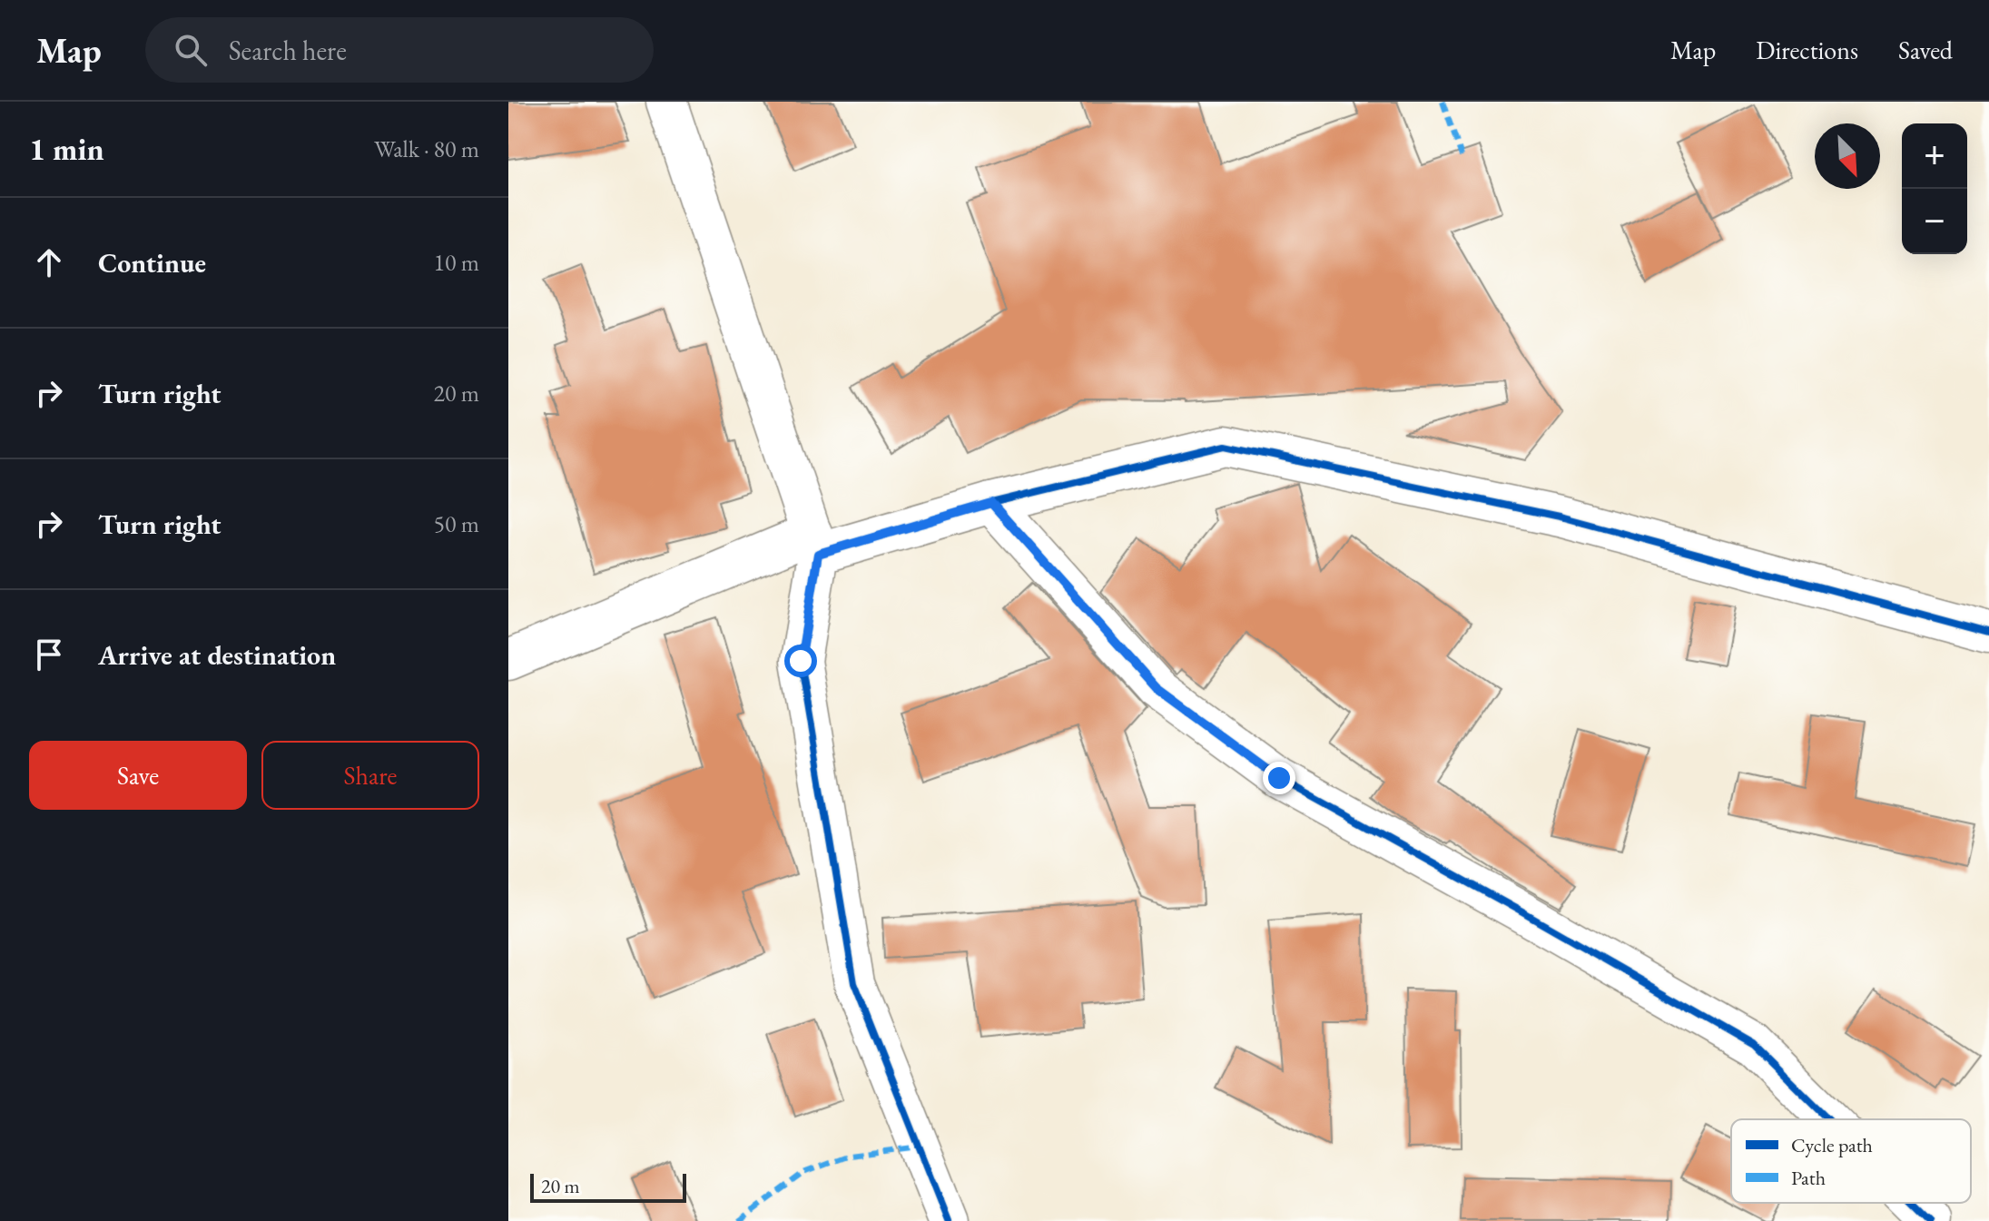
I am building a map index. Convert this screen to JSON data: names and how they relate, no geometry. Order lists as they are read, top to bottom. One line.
{"legend":["Cycle path","Path"],"scale_bar":"20 m","north":"bottom right","page":{"header":"Map","search":"Search here","nav":["Map","Directions","Saved"],"heading":["1 min","Walk · 80 m"],"map_buttons":["+","−"],"list":[["Continue","10 m"],["Turn right","20 m"],["Turn right","50 m"],"Arrive at destination"],"buttons":["Save","Share"],"scale":"20 m"}}
